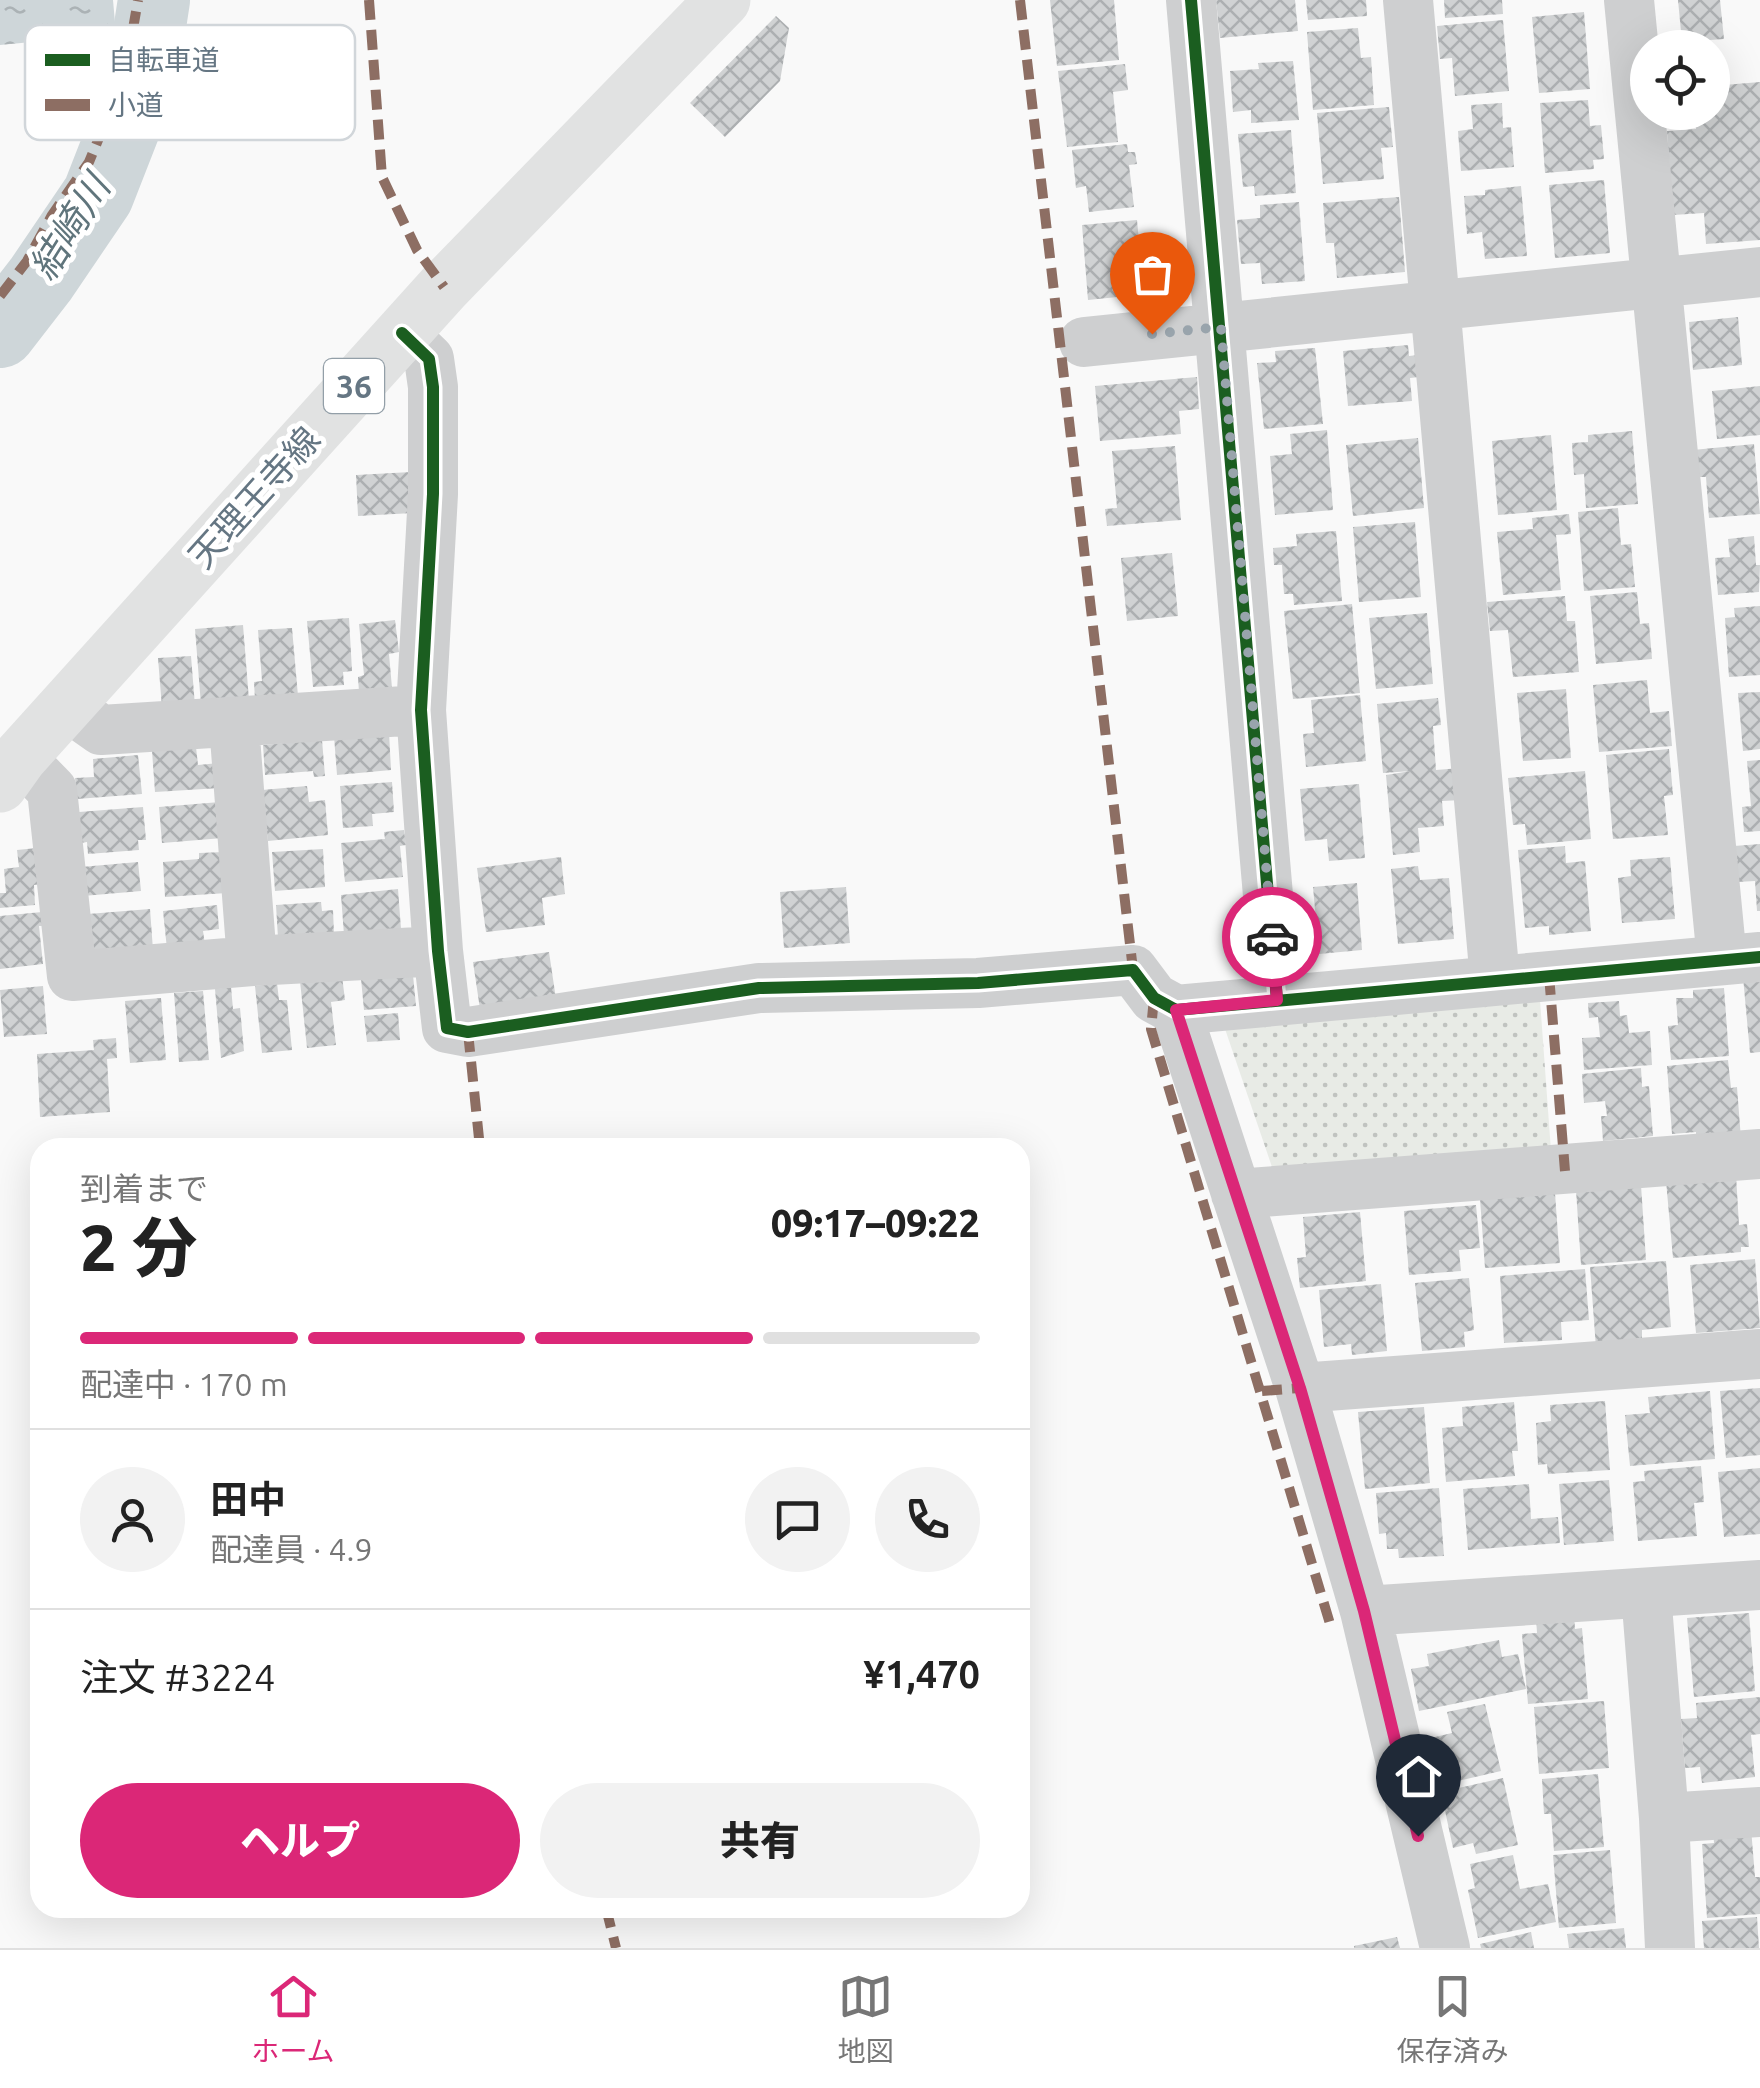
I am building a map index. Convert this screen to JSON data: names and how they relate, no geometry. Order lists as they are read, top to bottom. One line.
{"streets":{"main road":["36","天理王寺線"]},"water":["結崎川"],"legend":["自転車道","小道"],"page":{"heading":["2 分","到着まで","09:17–09:22"],"panel":["田中","配達員 · 4.9","注文 #3224","¥1,470"],"bar":"配達中 · 170 m","buttons":["ヘルプ","共有"],"tabs":["ホーム","地図","保存済み"]}}
